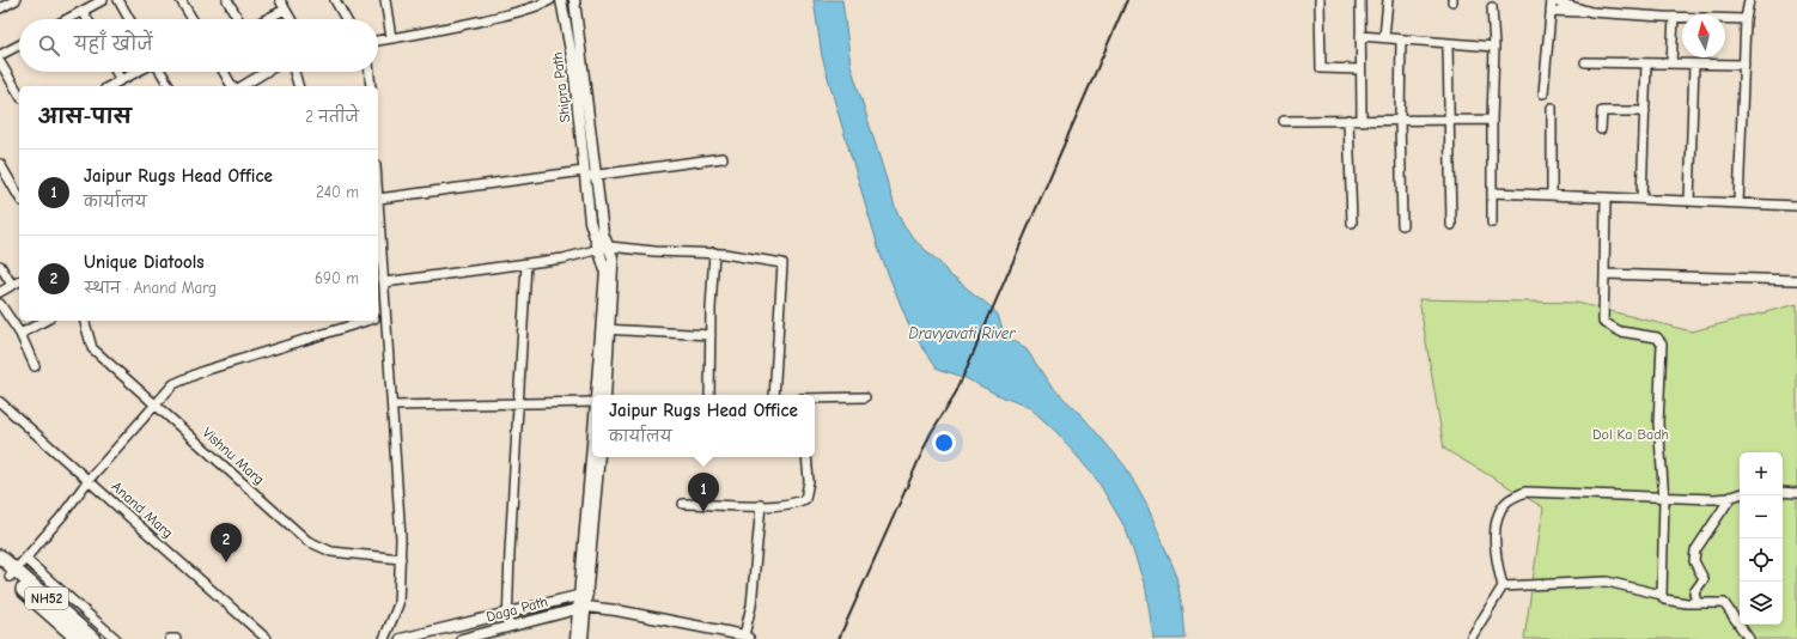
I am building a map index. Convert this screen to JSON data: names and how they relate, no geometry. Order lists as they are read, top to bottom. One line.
{"streets":{"highway":["NH52"],"street":["Shipra Path","Vishnu Marg","Anand Marg","Daga Path"]},"water":["Dravyavati River"],"parks":["Dol Ka Badh"],"north":"top","page":{"search":"यहाँ खोजें","heading":["आस-पास","2 नतीजे"],"list":[{"mark":"1","name":"Jaipur Rugs Head Office","note":"कार्यालय","value":"240 m"},{"mark":"2","name":"Unique Diatools","note":"स्थान · Anand Marg","value":"690 m"}],"popup":["Jaipur Rugs Head Office","कार्यालय"],"map_buttons":["+","−"],"pins":["1","2"]}}
